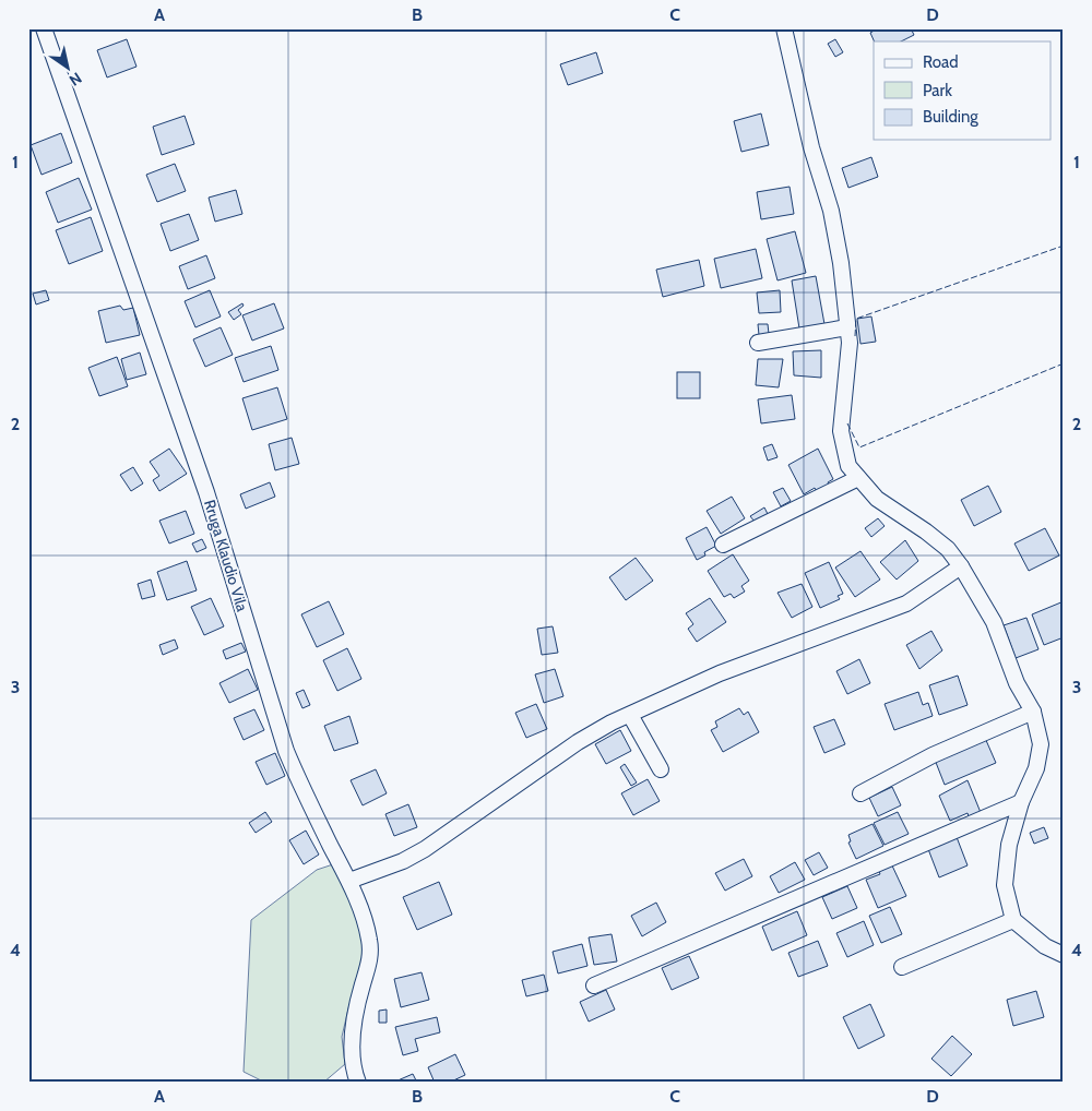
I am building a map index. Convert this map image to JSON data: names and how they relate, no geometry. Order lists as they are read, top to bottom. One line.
{"streets":{"street":["Rruga Klaudio Vila"]},"legend":["Road","Park","Building"],"north":"bottom right","grid":{"columns":["A","B","C","D"],"rows":["1","2","3","4"]}}
